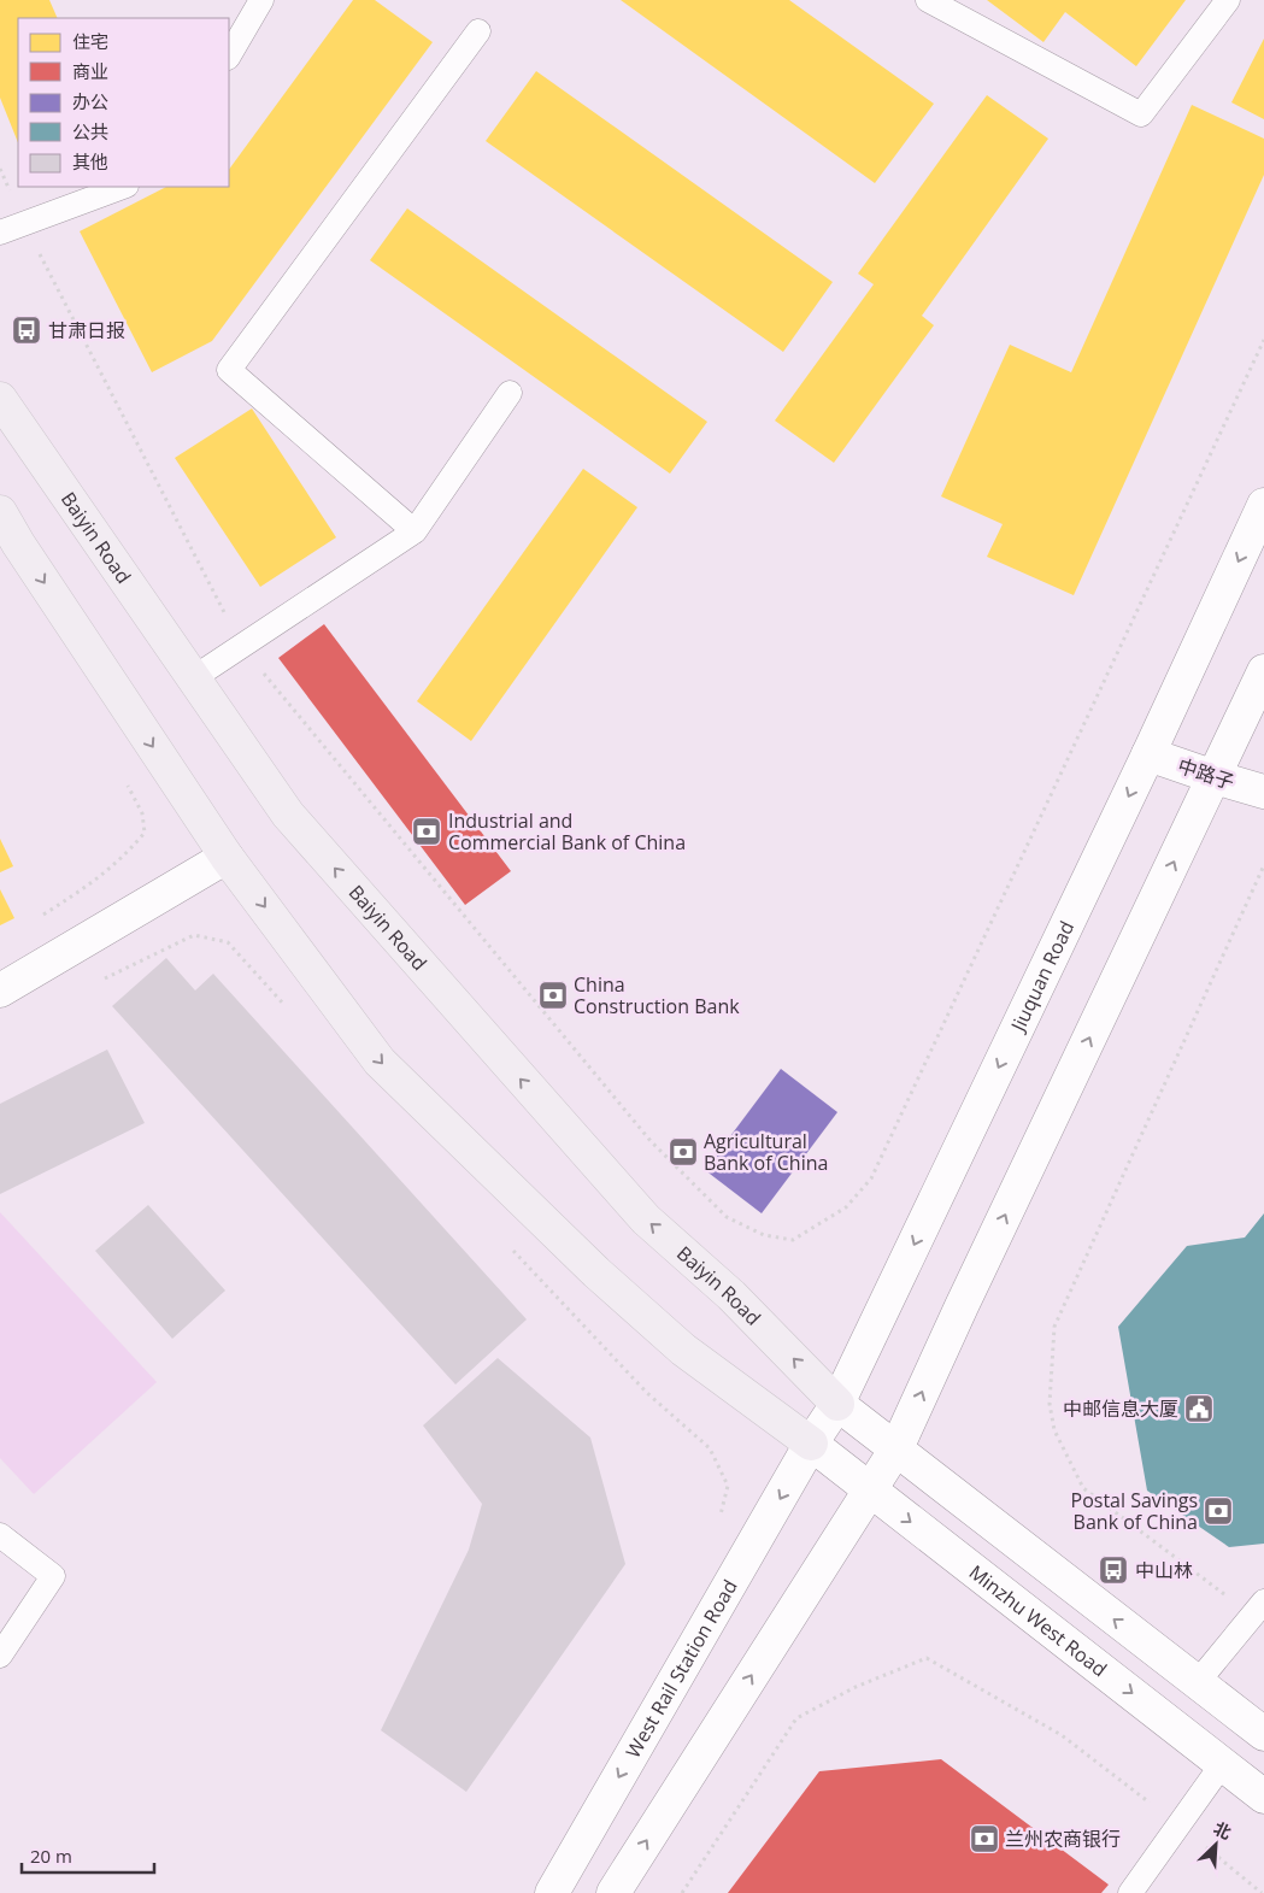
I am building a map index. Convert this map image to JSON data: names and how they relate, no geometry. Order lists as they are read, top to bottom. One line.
{"streets":{"main road":["Baiyin Road","中路子","Jiuquan Road","Minzhu West Road","West Rail Station Road"]},"crossings":[["Baiyin Road","Jiuquan Road"],["中路子","Jiuquan Road"],["Jiuquan Road","Minzhu West Road"],["Jiuquan Road","West Rail Station Road"],["Minzhu West Road","West Rail Station Road"]],"places":{"bus stop":["甘肃日报","中山林"],"bank":["Industrial and Commercial Bank of China","China Construction Bank","Agricultural Bank of China","Postal Savings Bank of China","兰州农商银行"],"public building":["中邮信息大厦"]},"legend":["住宅","商业","办公","公共","其他"],"scale_bar":"20 m","north":"top right"}
